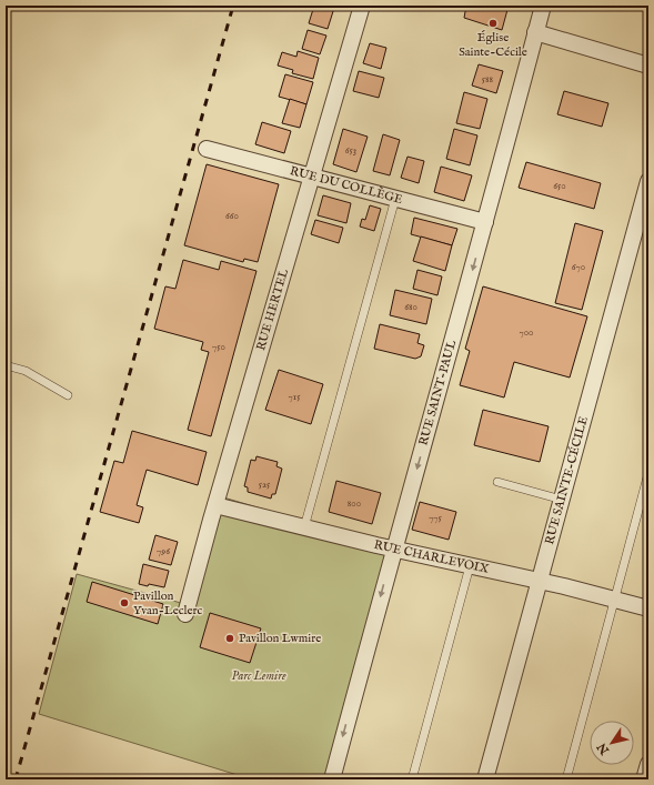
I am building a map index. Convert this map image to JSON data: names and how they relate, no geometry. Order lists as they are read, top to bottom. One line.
{"streets":{"street":["RUE DU COLLÈGE","RUE HERTEL","RUE SAINT-PAUL","RUE SAINTE-CÉCILE","RUE CHARLEVOIX"]},"crossings":[["RUE DU COLLÈGE","RUE HERTEL"],["RUE DU COLLÈGE","RUE SAINT-PAUL"],["RUE HERTEL","RUE CHARLEVOIX"],["RUE SAINT-PAUL","RUE CHARLEVOIX"],["RUE SAINTE-CÉCILE","RUE CHARLEVOIX"]],"one_way":["RUE SAINT-PAUL"],"parks":["Parc Lemire"],"places":["Église Sainte-Cécile","Pavillon Yvan-Leclerc","Pavillon Lwmire"],"house_numbers":["588","653","650","660","670","680","700","750","715","525","800","775","796"],"north":"bottom left"}
